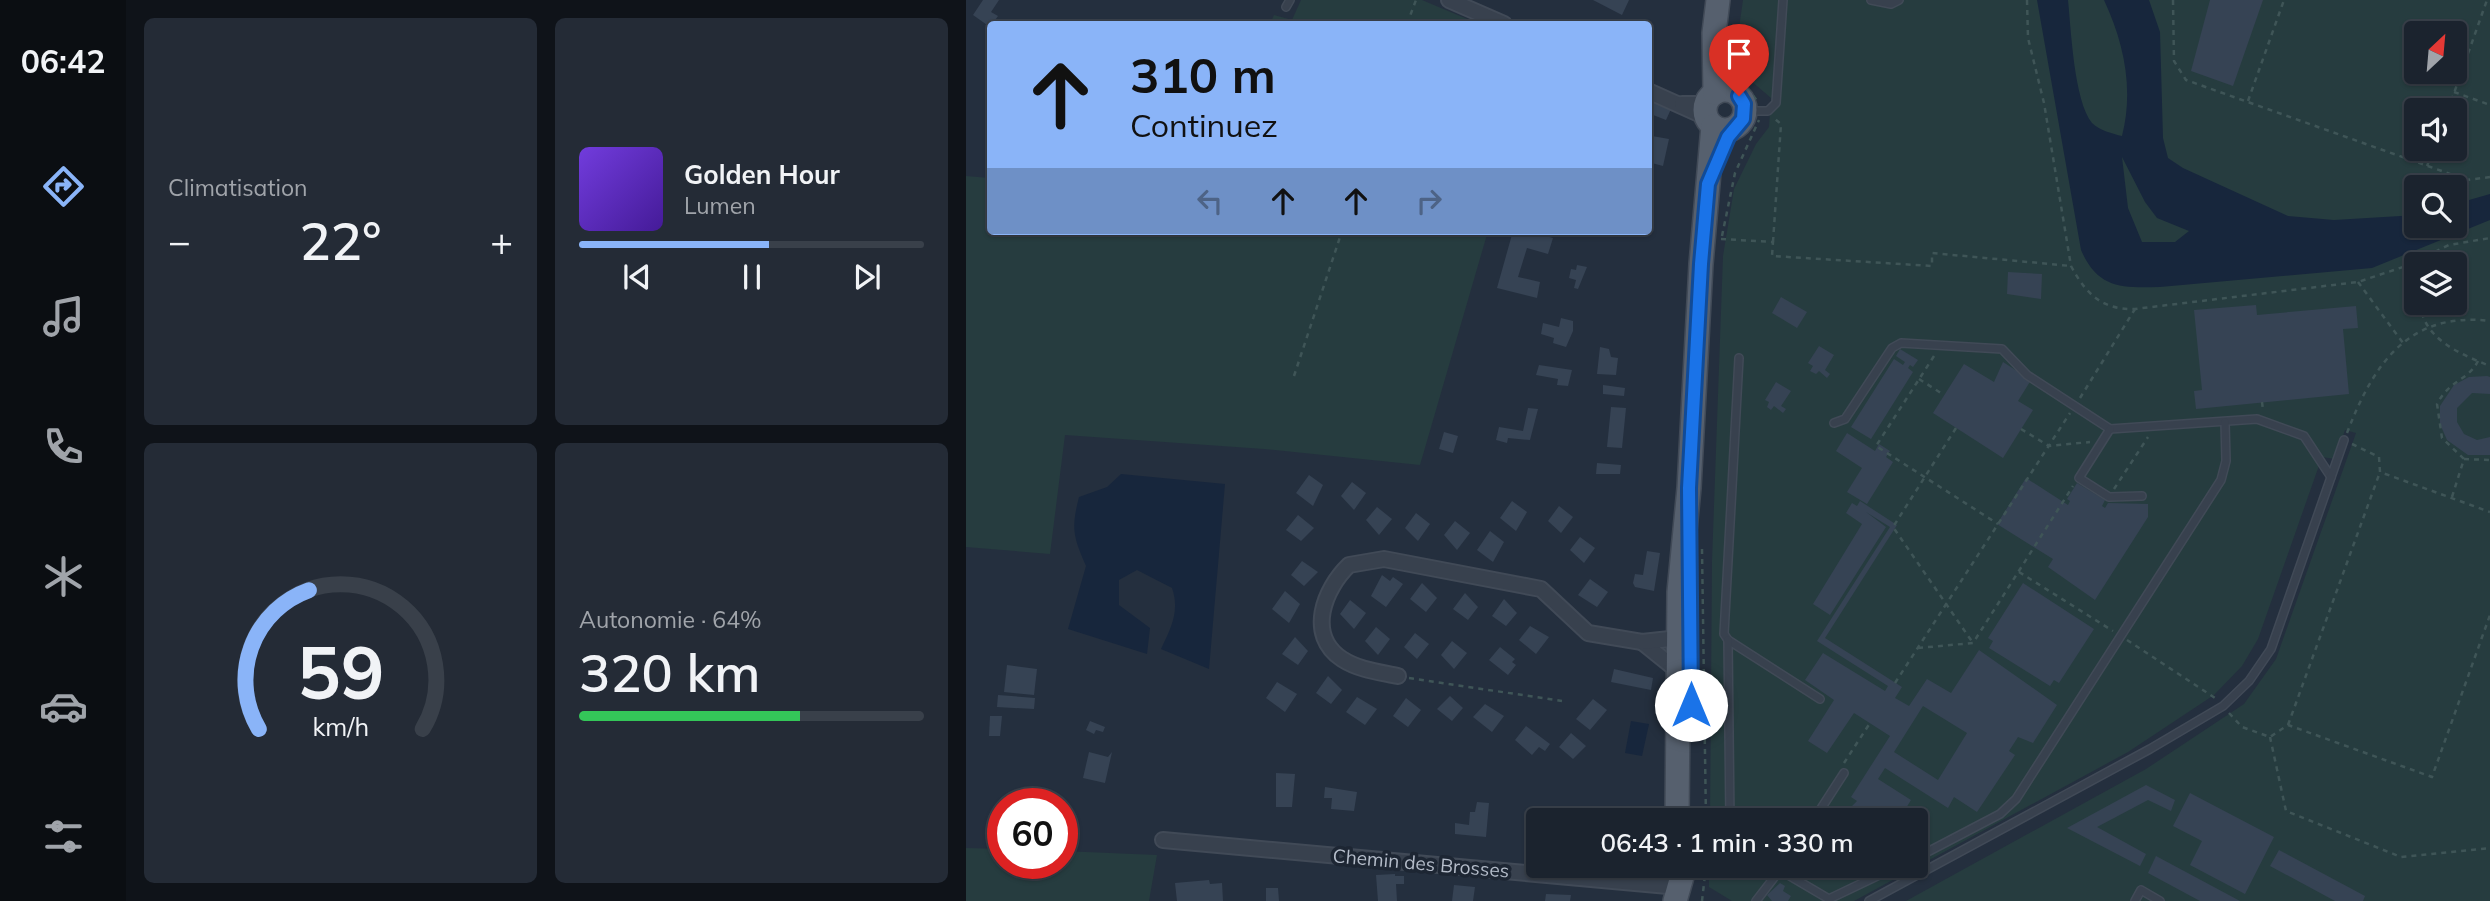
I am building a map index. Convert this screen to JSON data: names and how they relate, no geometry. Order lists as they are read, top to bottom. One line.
{"streets":{"street":["Chemin des Brosses"]},"north":"top right","page":{"tabs":"06:42","tile":["Climatisation",["Autonomie · 64%","320 km"]],"turn":["310 m","Continuez"],"song":["Golden Hour","Lumen"],"heat":["−","22°","+"],"limit":"60","trip":"06:43 · 1 min · 330 m","gauge":["59","km/h"]}}
